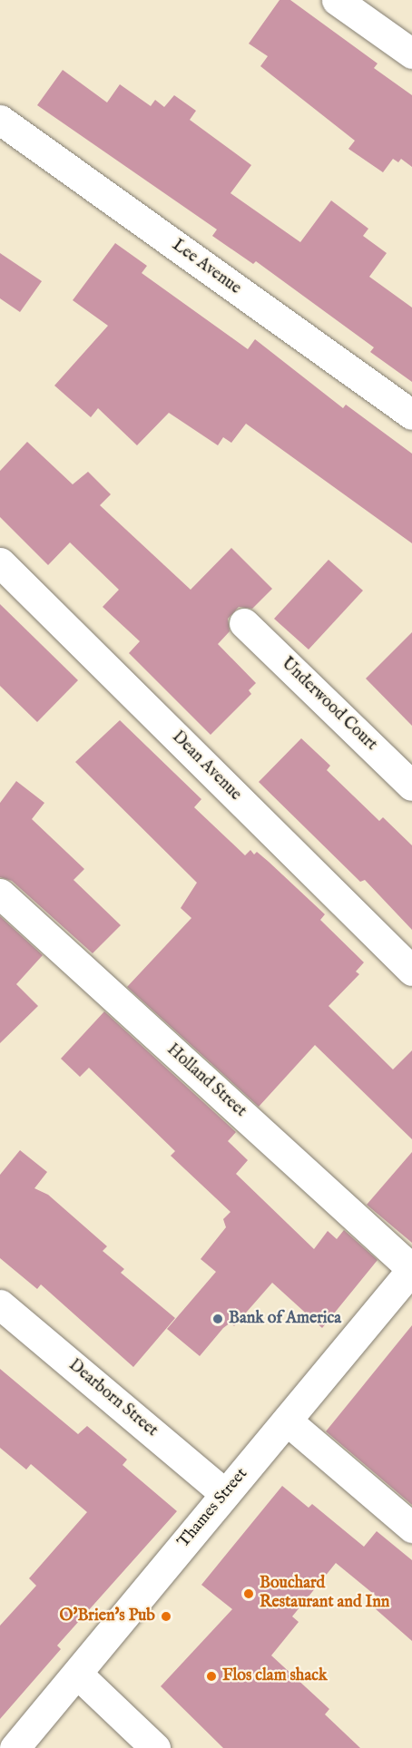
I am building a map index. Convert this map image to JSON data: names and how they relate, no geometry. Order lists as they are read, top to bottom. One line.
{"streets":{"street":["Lee Avenue","Underwood Court","Dean Avenue","Holland Street","Dearborn Street","Thames Street"]},"crossings":[["Holland Street","Thames Street"],["Dearborn Street","Thames Street"]],"places":["Bank of America","Bouchard Restaurant and Inn","O'Brien's Pub","Flos clam shack"]}
